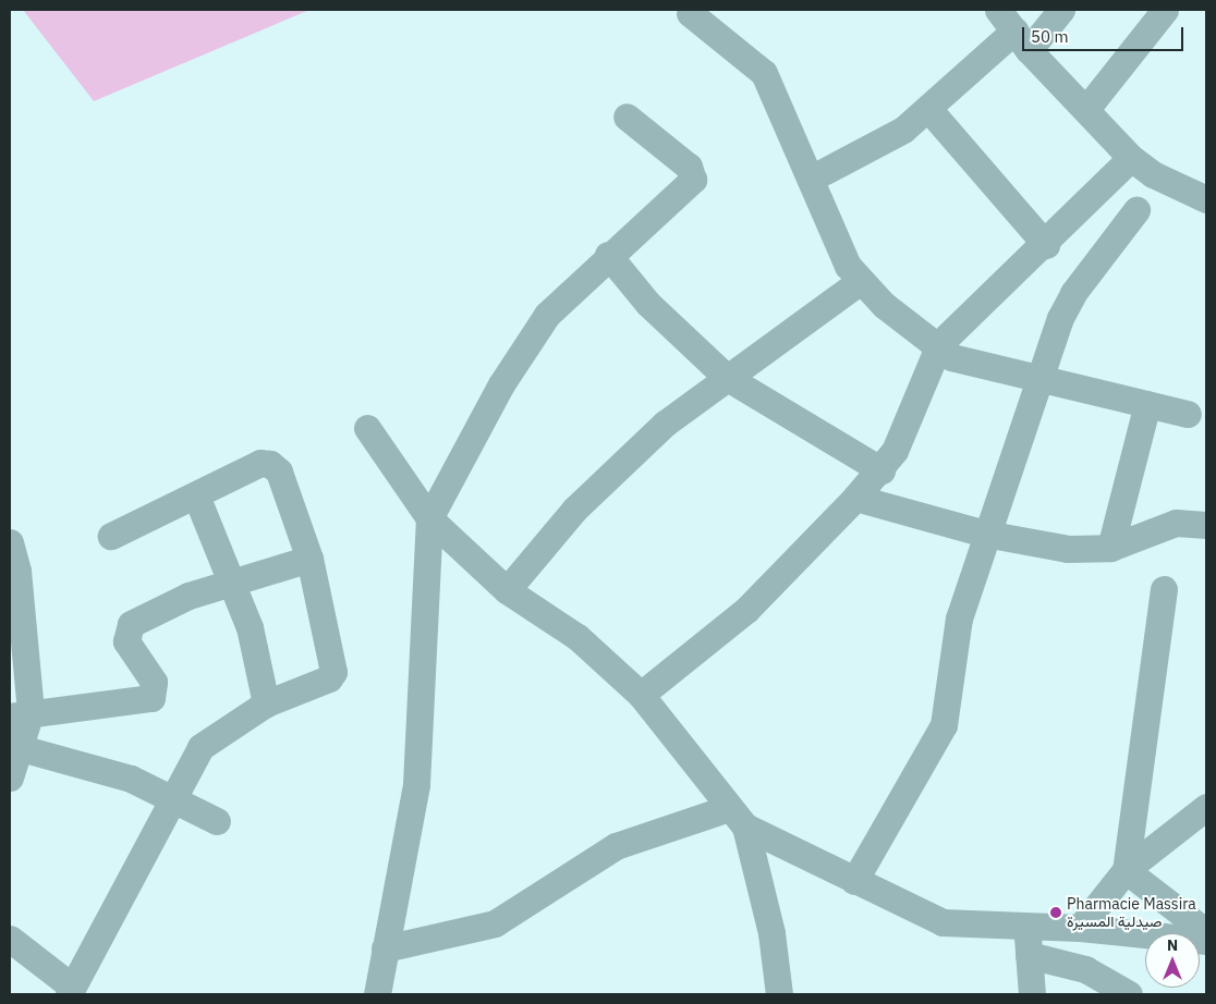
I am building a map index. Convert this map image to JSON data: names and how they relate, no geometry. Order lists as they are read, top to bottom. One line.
{"places":["Pharmacie Massira صيدلية المسيرة"],"scale_bar":"50 m","north":"top"}
